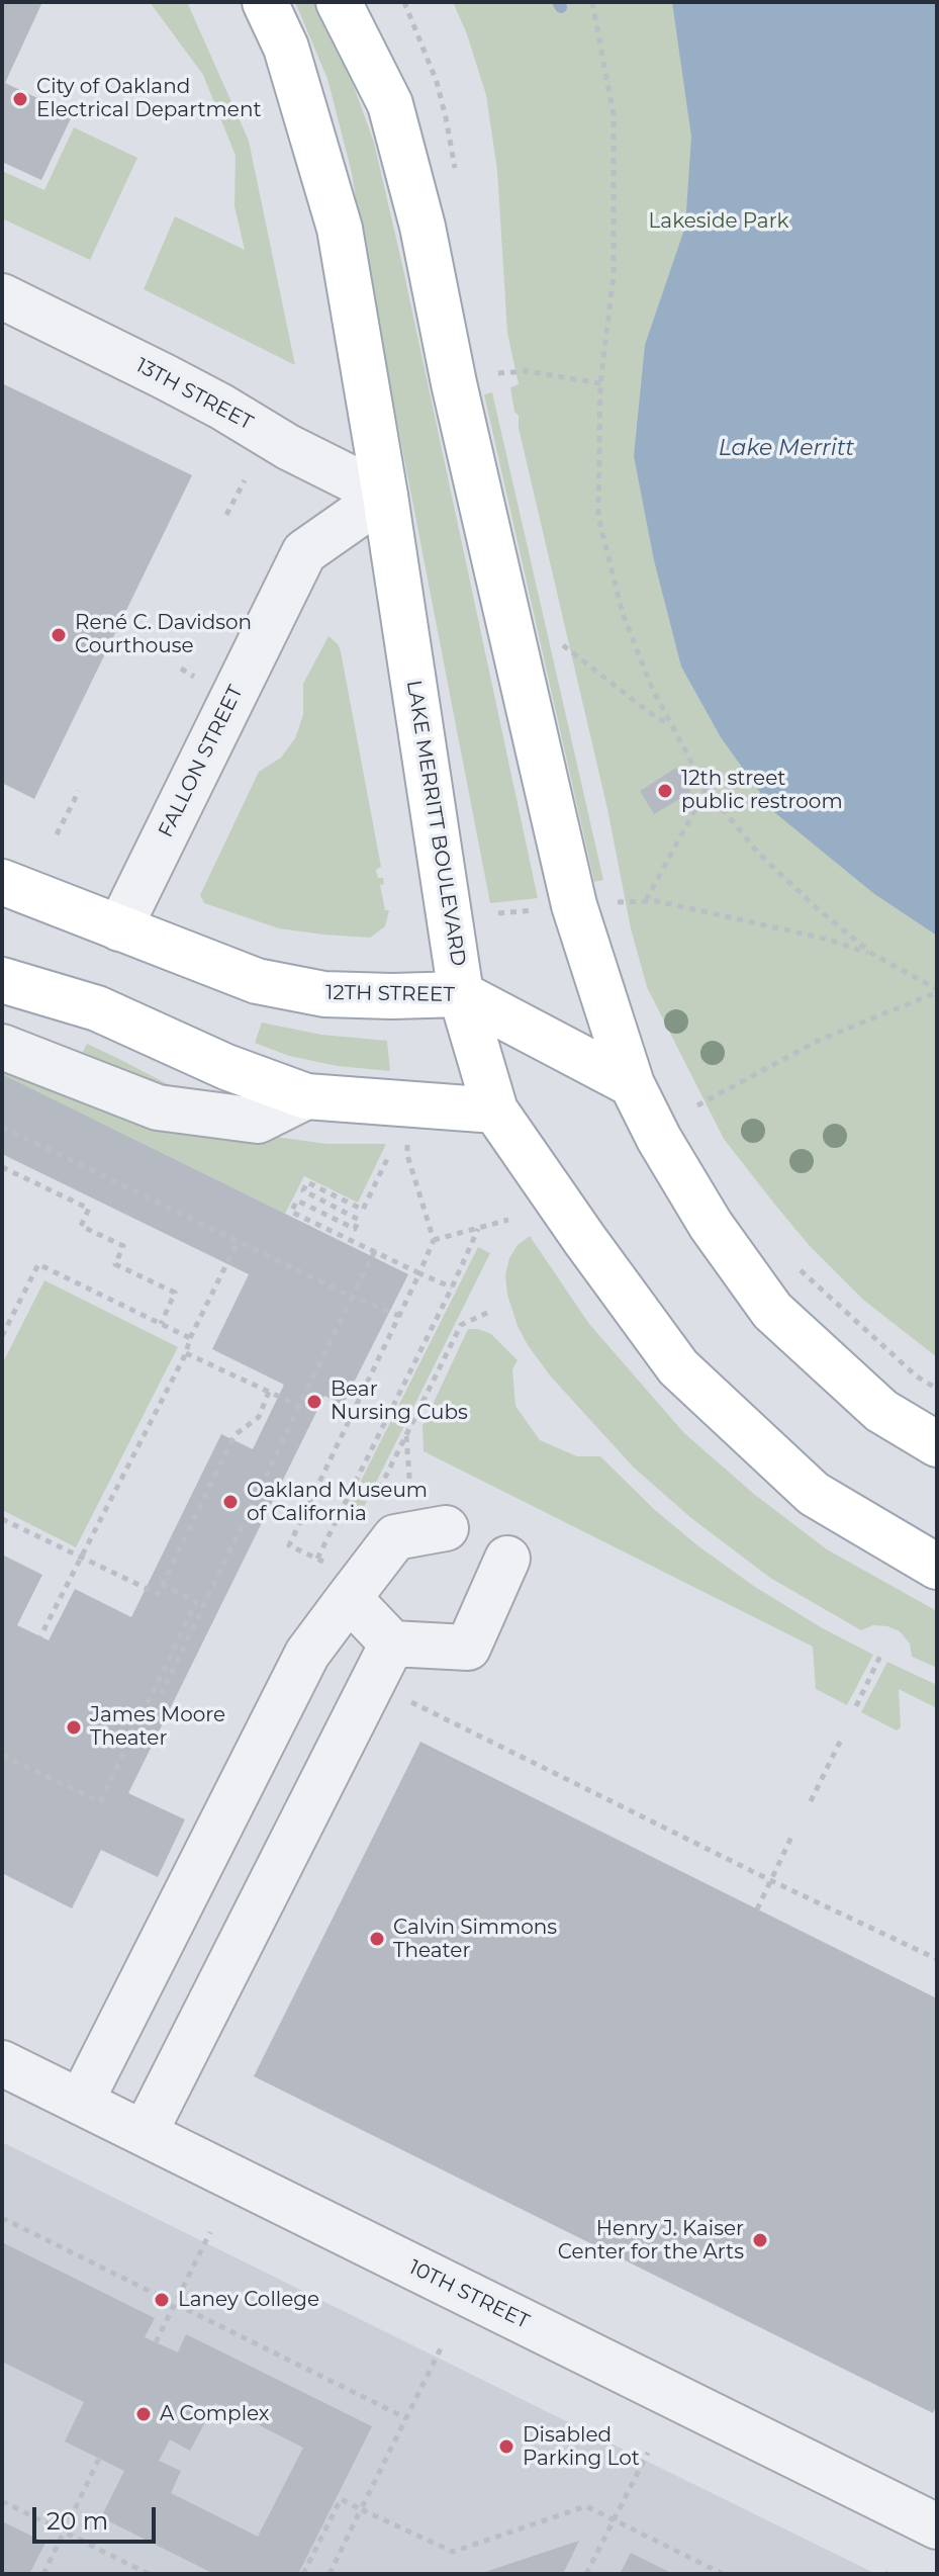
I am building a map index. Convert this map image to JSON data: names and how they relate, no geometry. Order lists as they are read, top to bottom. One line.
{"streets":{"main road":["LAKE MERRITT BOULEVARD","12TH STREET"],"street":["13TH STREET","FALLON STREET","10TH STREET"]},"crossings":[["13TH STREET","FALLON STREET"],["13TH STREET","LAKE MERRITT BOULEVARD"],["FALLON STREET","LAKE MERRITT BOULEVARD"],["FALLON STREET","12TH STREET"],["LAKE MERRITT BOULEVARD","12TH STREET"]],"water":["Lake Merritt"],"parks":["Lakeside Park"],"places":["City of Oakland Electrical Department","René C. Davidson Courthouse","12th street public restroom","Bear Nursing Cubs","Oakland Museum of California","James Moore Theater","Calvin Simmons Theater","Henry J. Kaiser Center for the Arts","Laney College","A Complex","Disabled Parking Lot"],"scale_bar":"20 m"}
